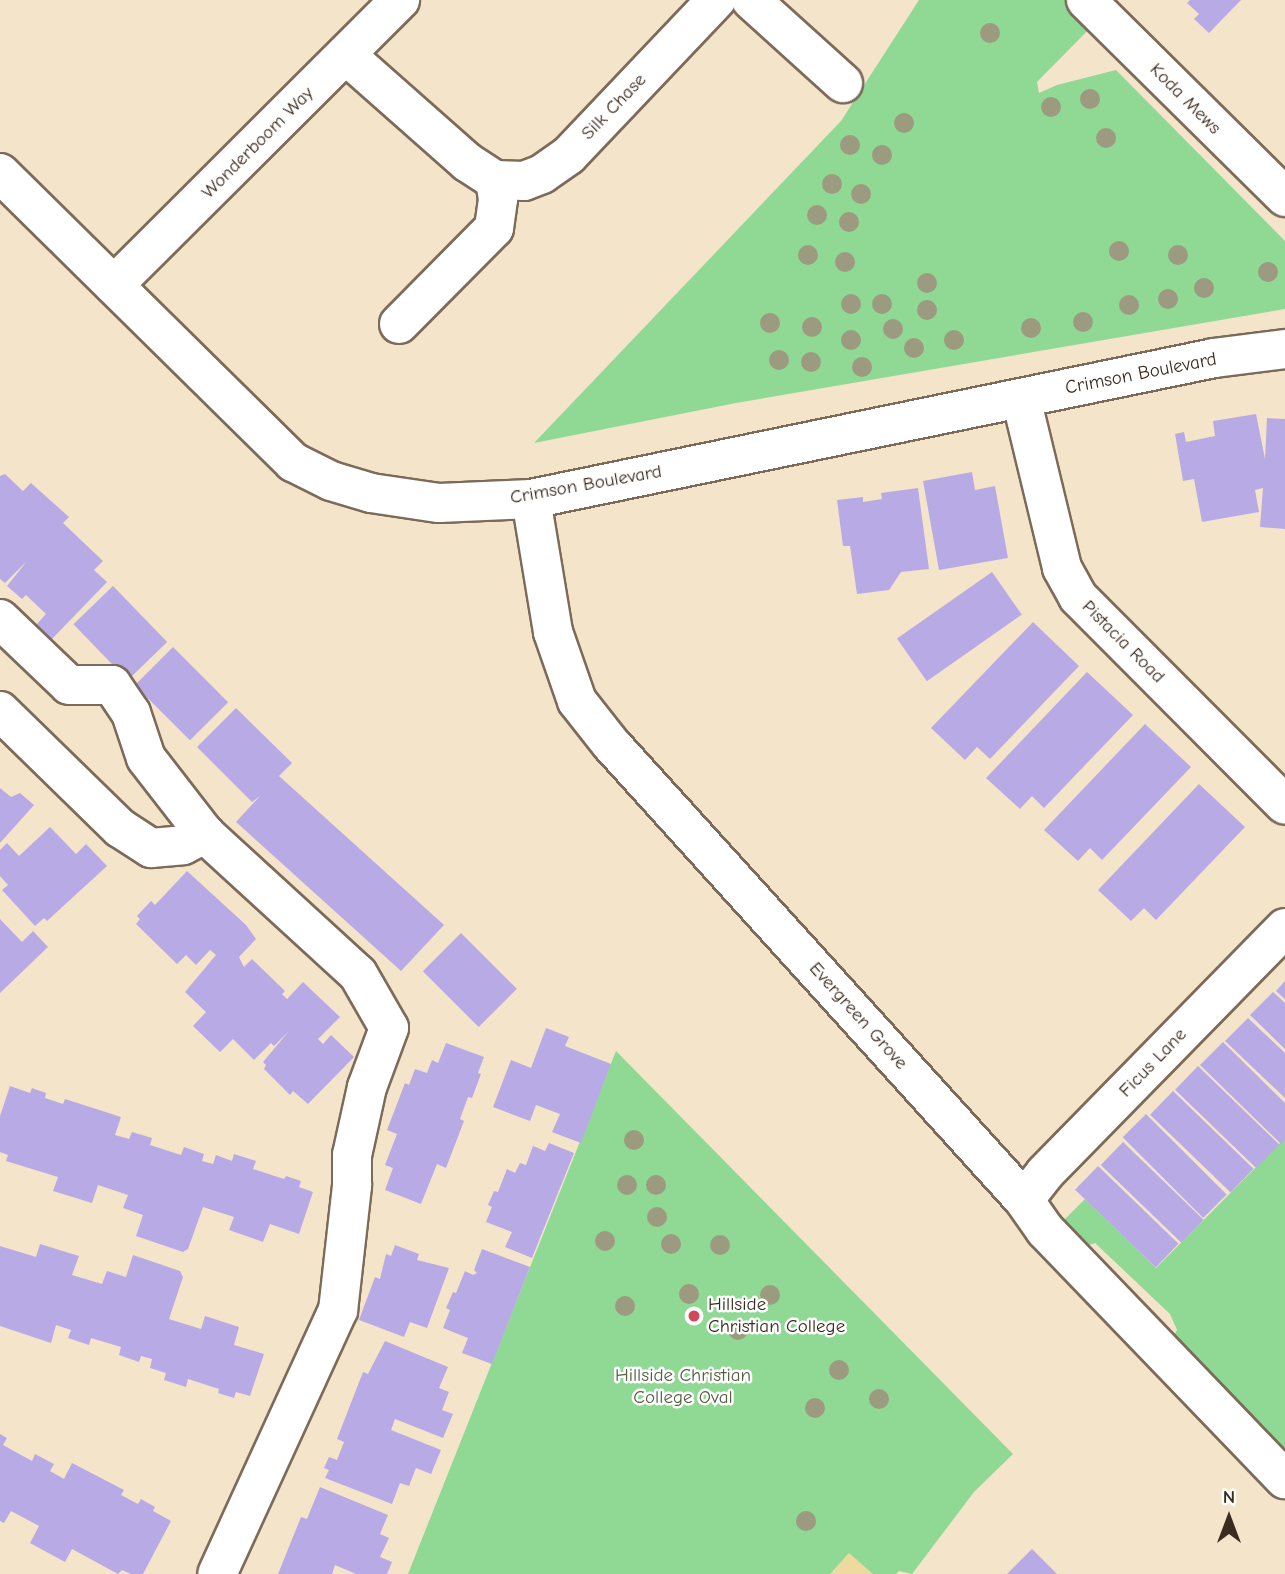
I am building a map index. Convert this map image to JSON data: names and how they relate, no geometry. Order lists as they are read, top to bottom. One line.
{"streets":{"street":["Koda Mews","Silk Chase","Wonderboom Way","Crimson Boulevard","Pistacia Road","Evergreen Grove","Ficus Lane"]},"crossings":[["Wonderboom Way","Crimson Boulevard"],["Crimson Boulevard","Pistacia Road"],["Crimson Boulevard","Evergreen Grove"],["Evergreen Grove","Ficus Lane"]],"parks":["Hillside Christian College Oval"],"places":["Hillside Christian College"],"north":"top"}
